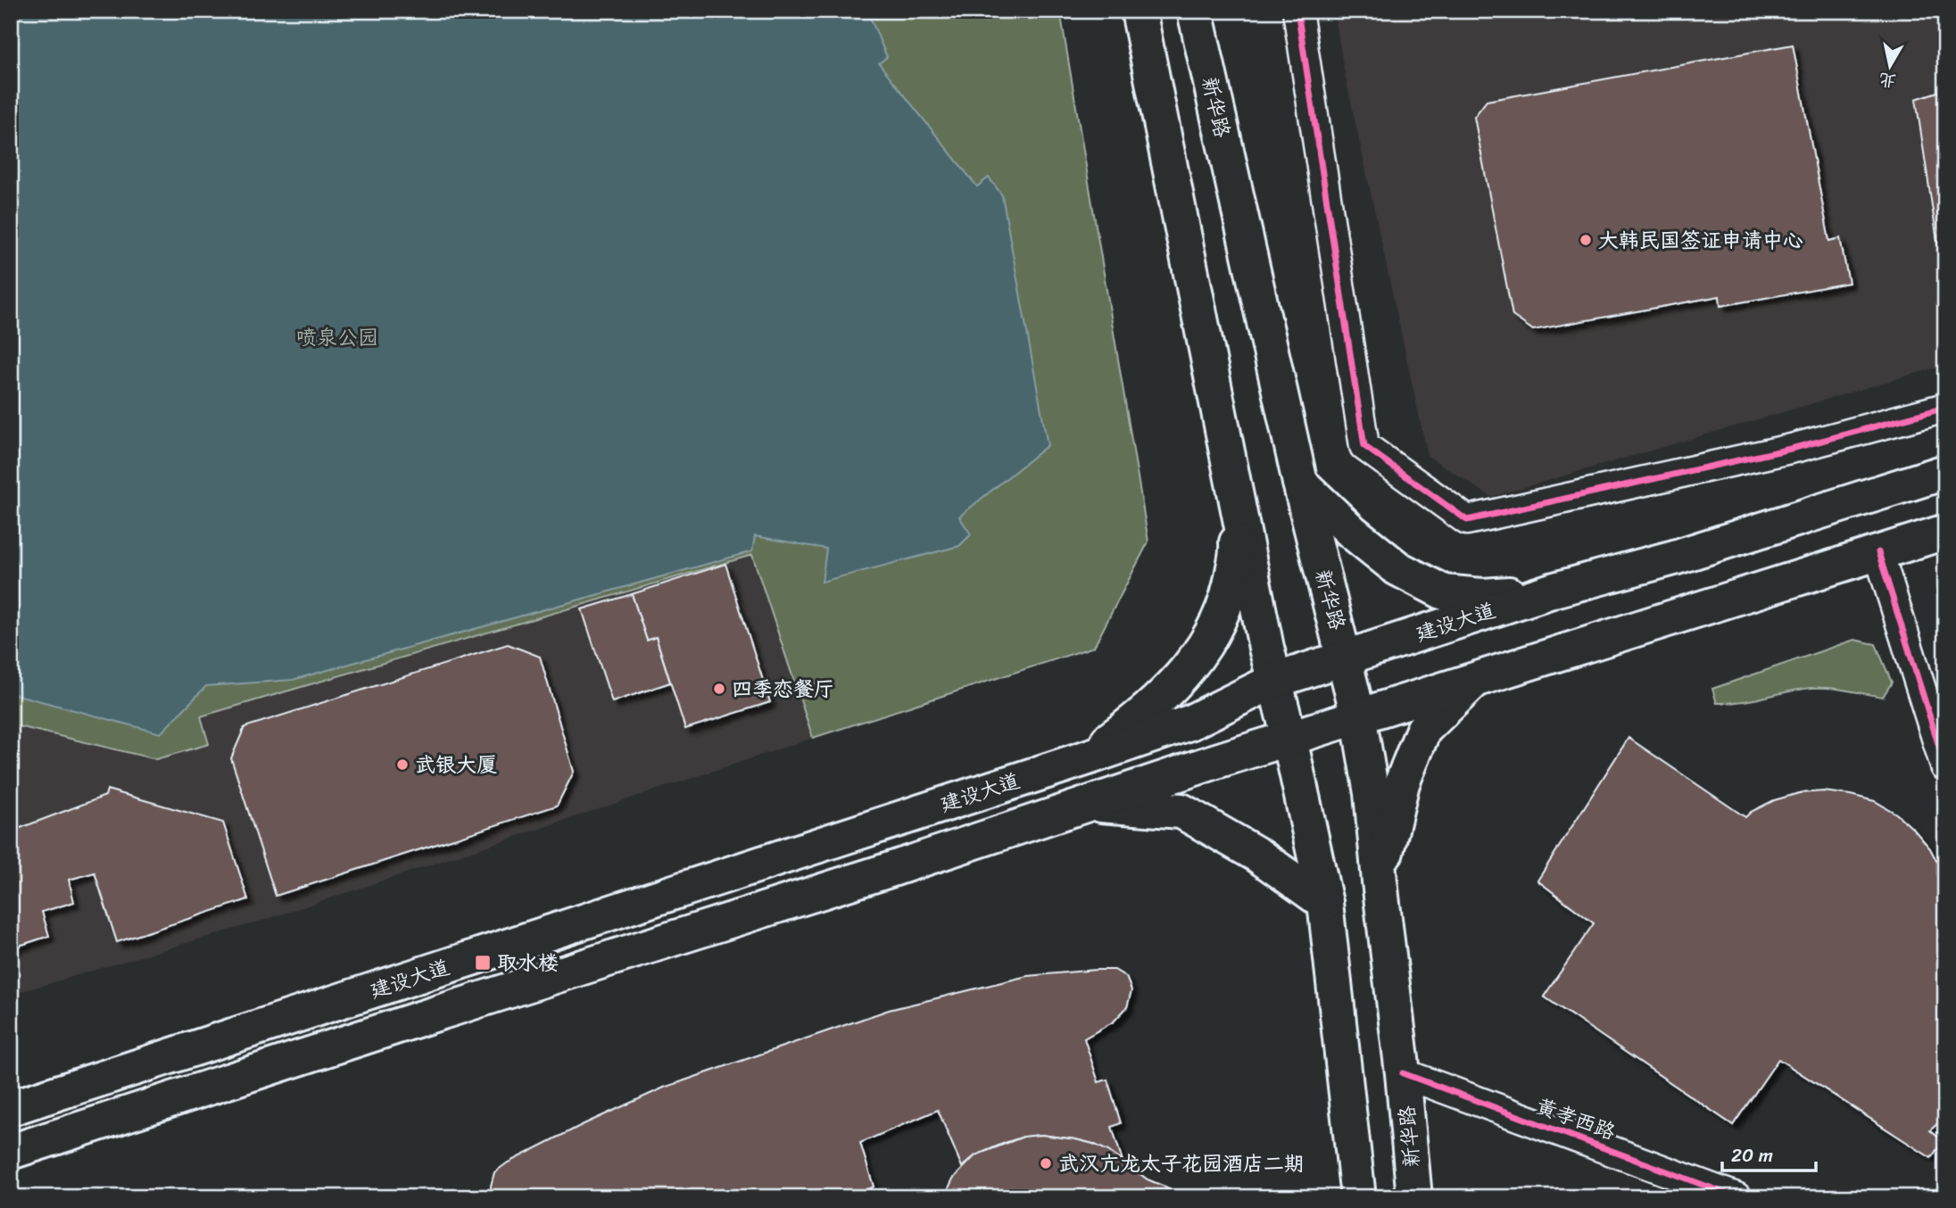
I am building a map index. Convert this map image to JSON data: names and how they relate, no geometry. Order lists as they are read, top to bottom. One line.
{"streets":{"main road":["新华路","建设大道"],"street":["黄孝西路"]},"crossings":[["新华路","建设大道"],["新华路","黄孝西路"]],"parks":["喷泉公园"],"places":{"other":["大韩民国签证申请中心","四季恋餐厅","武银大厦","武汉亢龙太子花园酒店二期"],"transit":["取水楼"]},"scale_bar":"20 m","north":"bottom"}
